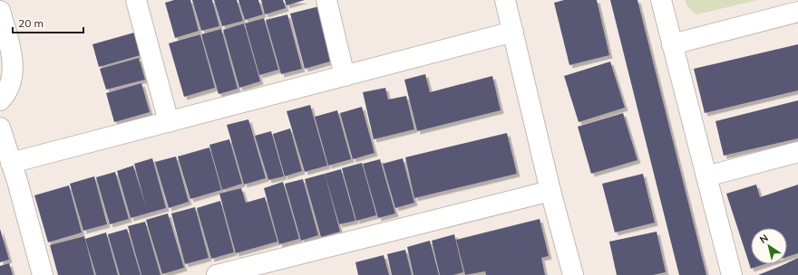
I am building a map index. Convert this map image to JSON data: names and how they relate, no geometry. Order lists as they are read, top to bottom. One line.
{"scale_bar":"20 m","north":"top left"}
